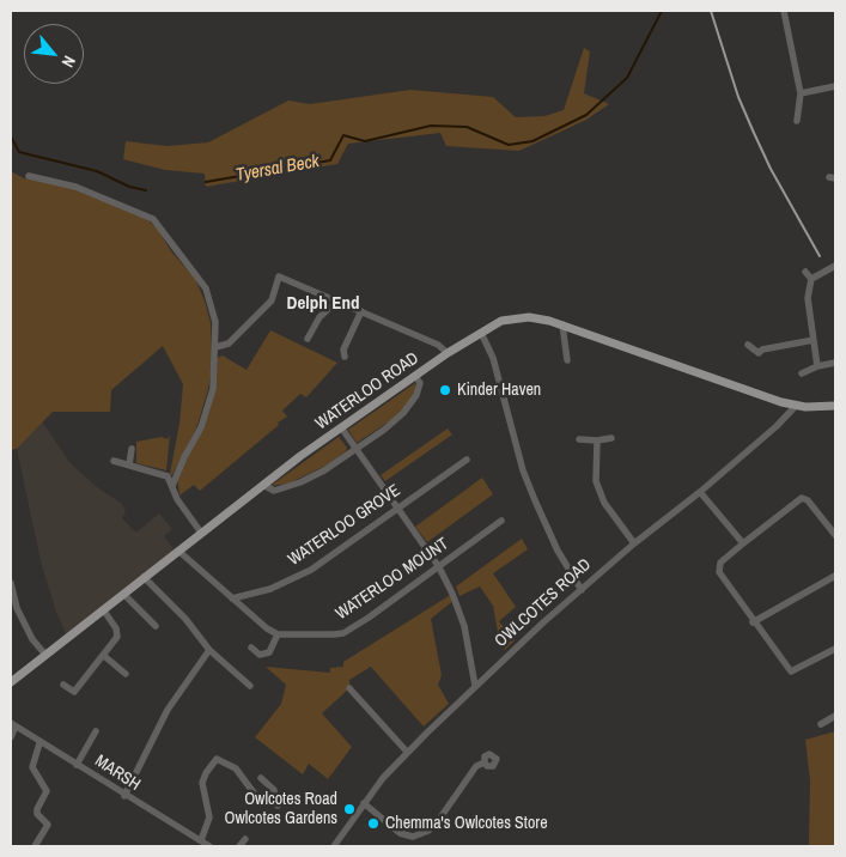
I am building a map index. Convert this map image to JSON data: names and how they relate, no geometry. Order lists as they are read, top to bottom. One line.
{"streets":{"main road":["WATERLOO ROAD"],"street":["WATERLOO GROVE","WATERLOO MOUNT","OWLCOTES ROAD","MARSH"]},"crossings":[["WATERLOO ROAD","WATERLOO MOUNT"],["WATERLOO ROAD","OWLCOTES ROAD"],["WATERLOO GROVE","WATERLOO MOUNT"]],"districts":["Delph End"],"water":["Tyersal Beck"],"places":["Kinder Haven","Owlcotes Road Owlcotes Gardens","Chemma's Owlcotes Store"],"north":"bottom right"}
